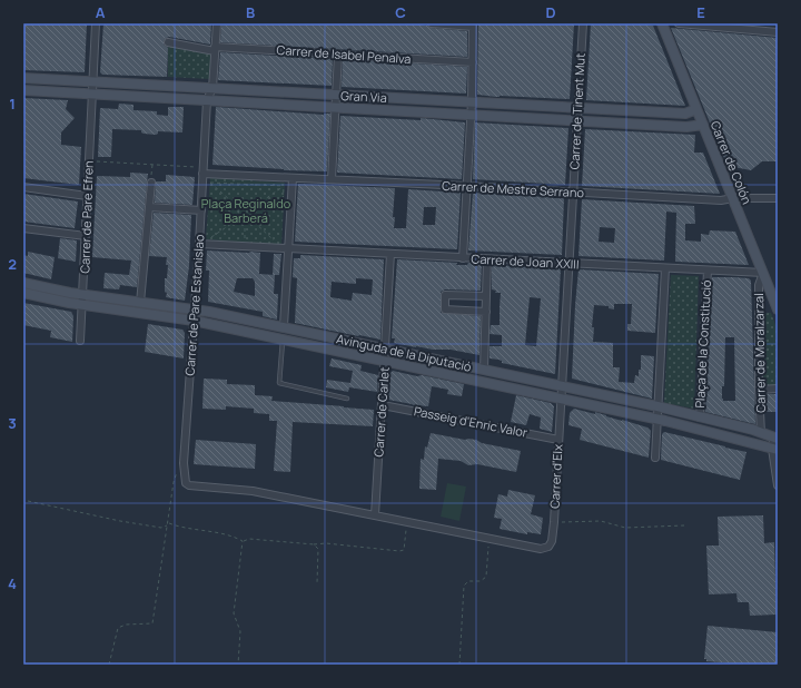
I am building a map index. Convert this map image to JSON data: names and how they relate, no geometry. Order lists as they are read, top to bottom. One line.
{"streets":{"street":["Carrer de Isabel Penalva","Gran Via","Carrer de Tinent Mut","Carrer de Colón","Carrer de Mestre Serrano","Carrer de Pare Efren","Carrer de Joan XXIII","Carrer de Pare Estanislao","Plaça de la Constitució","Avinguda de la Diputació","Carrer de Moralzarzal","Carrer de Carlet","Passeig d'Enric Valor","Carrer d'Elx"]},"crossings":[["Gran Via","Carrer de Tinent Mut"],["Gran Via","Carrer de Colón"],["Gran Via","Carrer de Pare Efren"],["Gran Via","Carrer de Pare Estanislao"],["Carrer de Tinent Mut","Carrer de Mestre Serrano"],["Carrer de Tinent Mut","Carrer de Joan XXIII"],["Carrer de Tinent Mut","Avinguda de la Diputació"],["Carrer de Tinent Mut","Carrer d'Elx"],["Carrer de Colón","Carrer de Mestre Serrano"],["Carrer de Colón","Carrer de Joan XXIII"],["Carrer de Colón","Carrer de Moralzarzal"],["Carrer de Pare Efren","Avinguda de la Diputació"],["Carrer de Joan XXIII","Plaça de la Constitució"],["Carrer de Joan XXIII","Carrer de Moralzarzal"],["Carrer de Joan XXIII","Carrer de Carlet"],["Carrer de Pare Estanislao","Avinguda de la Diputació"],["Carrer de Pare Estanislao","Carrer de Carlet"],["Plaça de la Constitució","Avinguda de la Diputació"],["Avinguda de la Diputació","Carrer de Moralzarzal"],["Avinguda de la Diputació","Carrer de Carlet"],["Avinguda de la Diputació","Carrer d'Elx"],["Carrer de Carlet","Passeig d'Enric Valor"],["Passeig d'Enric Valor","Carrer d'Elx"]],"parks":["Plaça Reginaldo Barberá"],"grid":{"columns":["A","B","C","D","E"],"rows":["1","2","3","4"]}}
